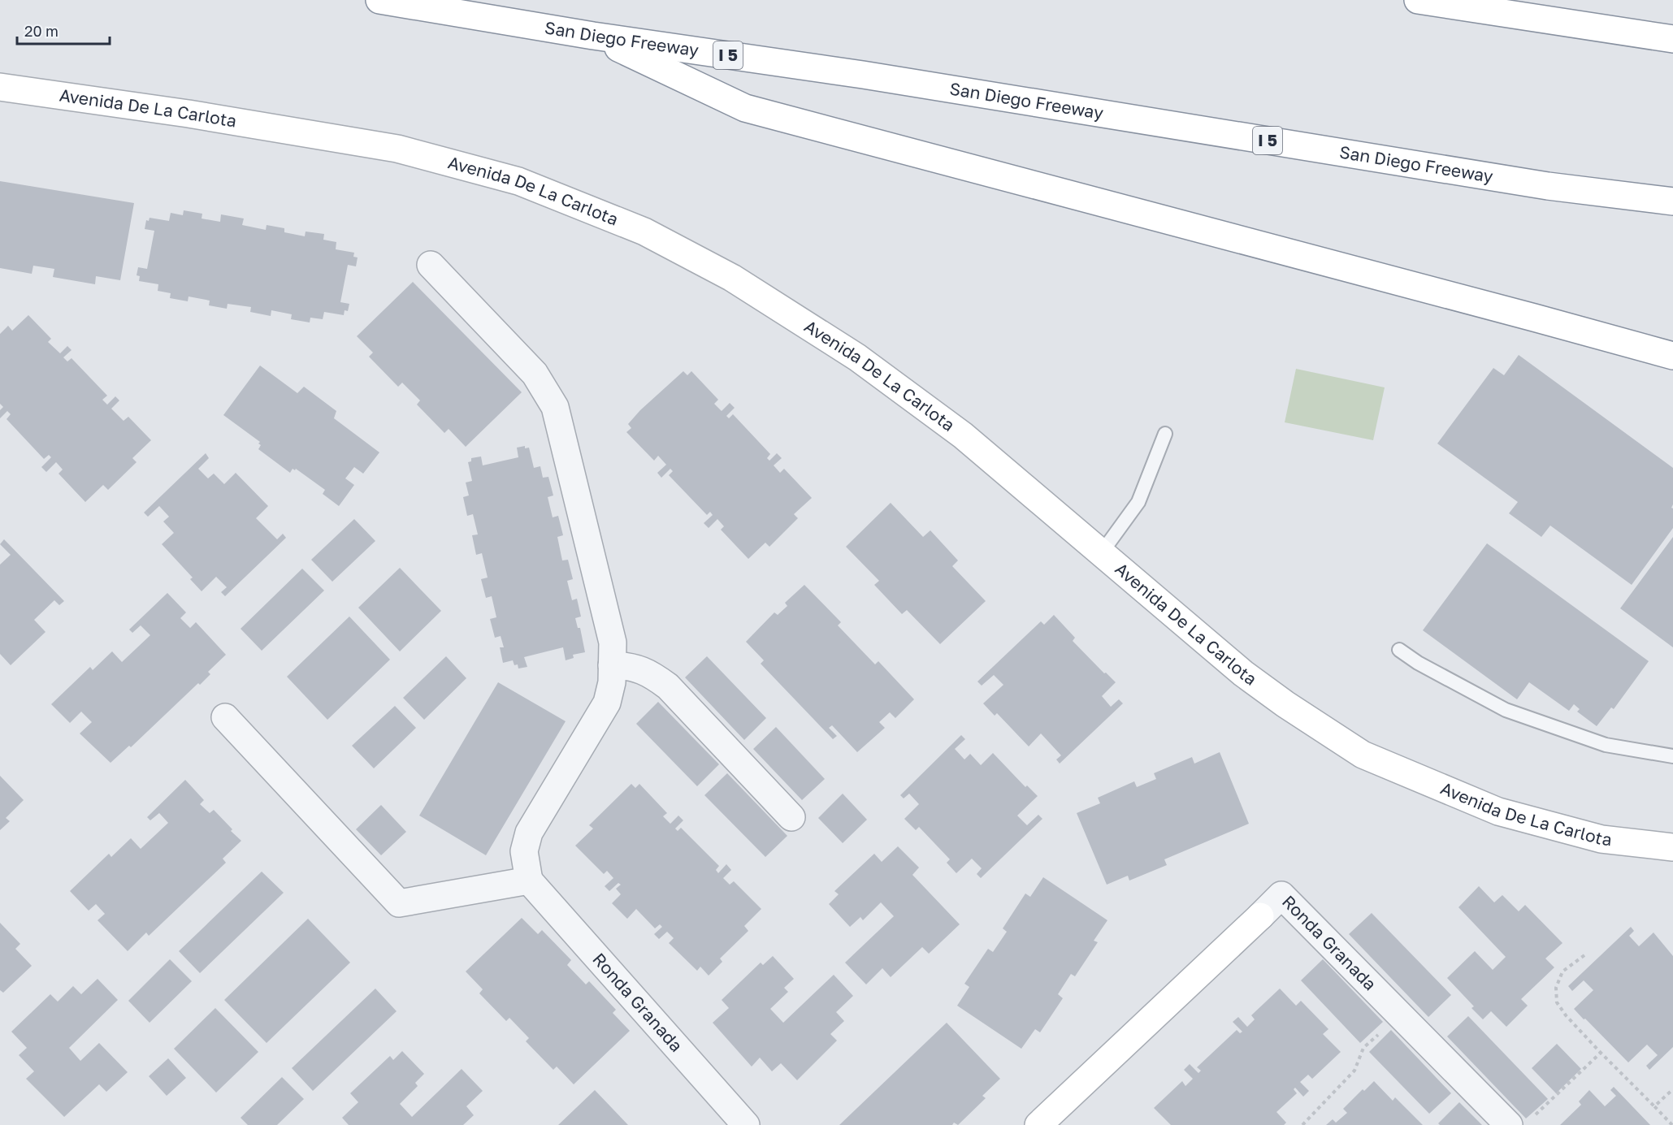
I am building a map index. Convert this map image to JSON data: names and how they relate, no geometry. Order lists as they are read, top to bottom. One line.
{"streets":{"main road":["San Diego Freeway","I 5","Avenida De La Carlota","Ronda Granada"]},"scale_bar":"20 m"}
